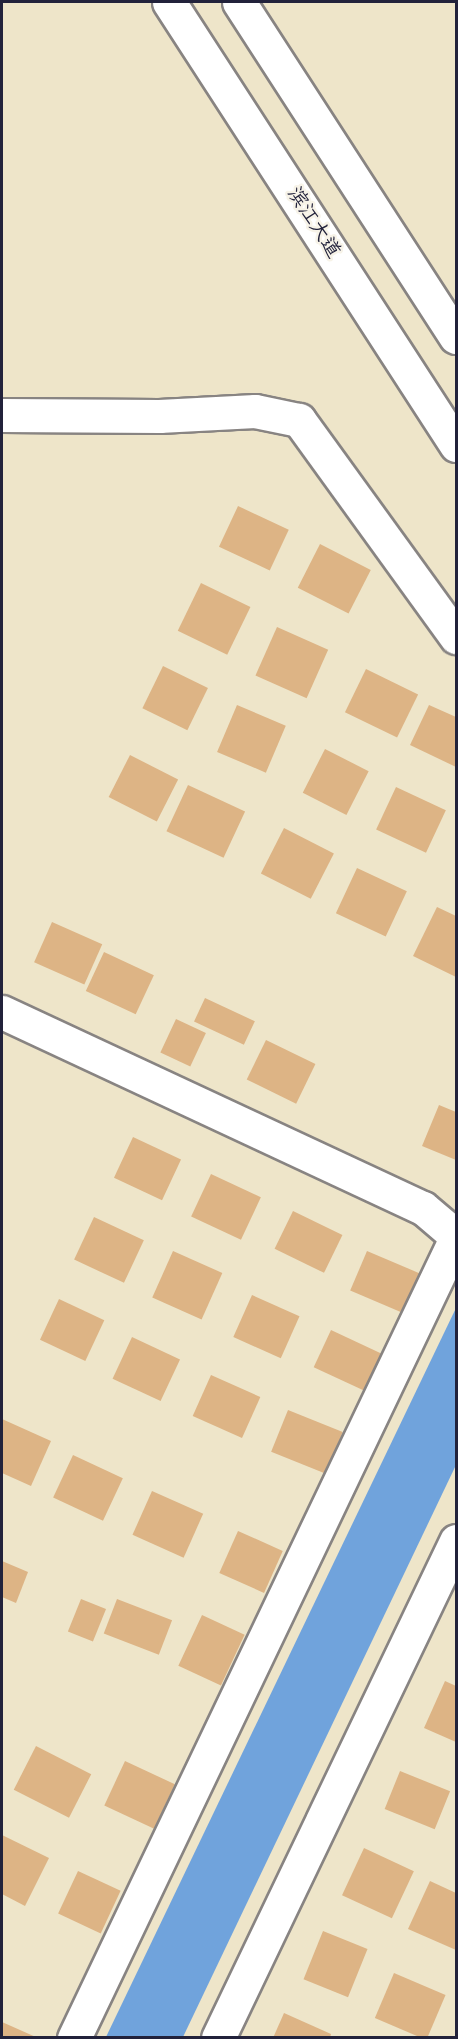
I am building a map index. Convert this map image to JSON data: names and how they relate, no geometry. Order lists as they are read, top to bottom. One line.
{"streets":{"street":["滨江大道"]}}
